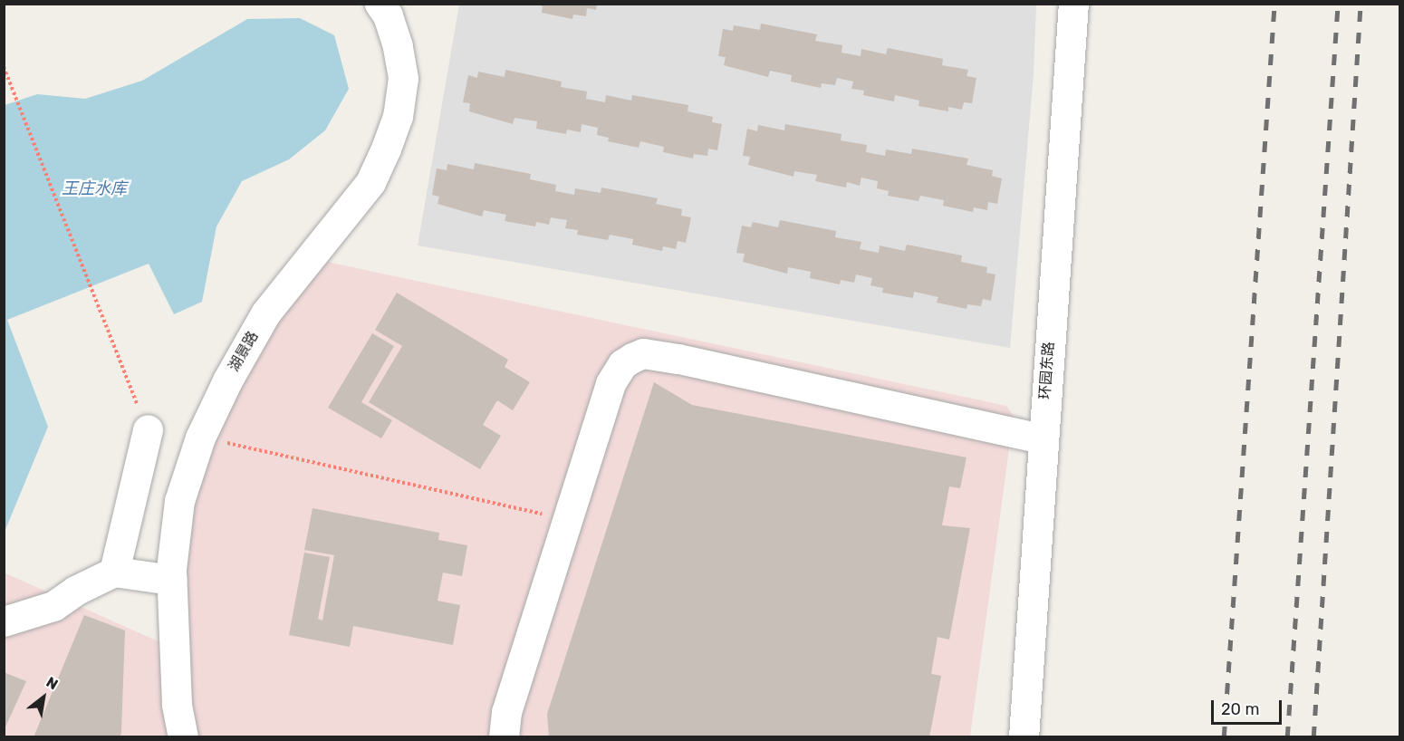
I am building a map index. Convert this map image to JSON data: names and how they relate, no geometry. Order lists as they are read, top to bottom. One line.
{"streets":{"street":["湖景路","环园东路"]},"water":["王庄水库"],"scale_bar":"20 m","north":"top right"}
